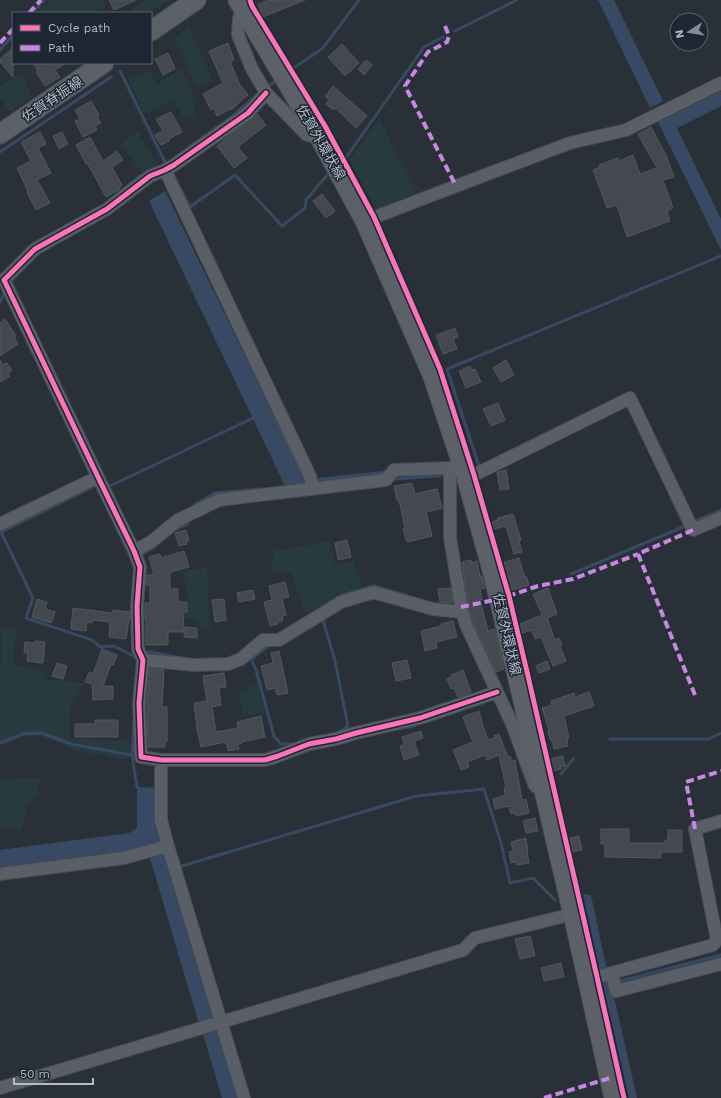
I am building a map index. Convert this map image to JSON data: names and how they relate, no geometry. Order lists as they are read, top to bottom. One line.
{"streets":{"main road":["佐賀脊振線","佐賀外環状線"]},"legend":["Cycle path","Path"],"scale_bar":"50 m","north":"left"}
